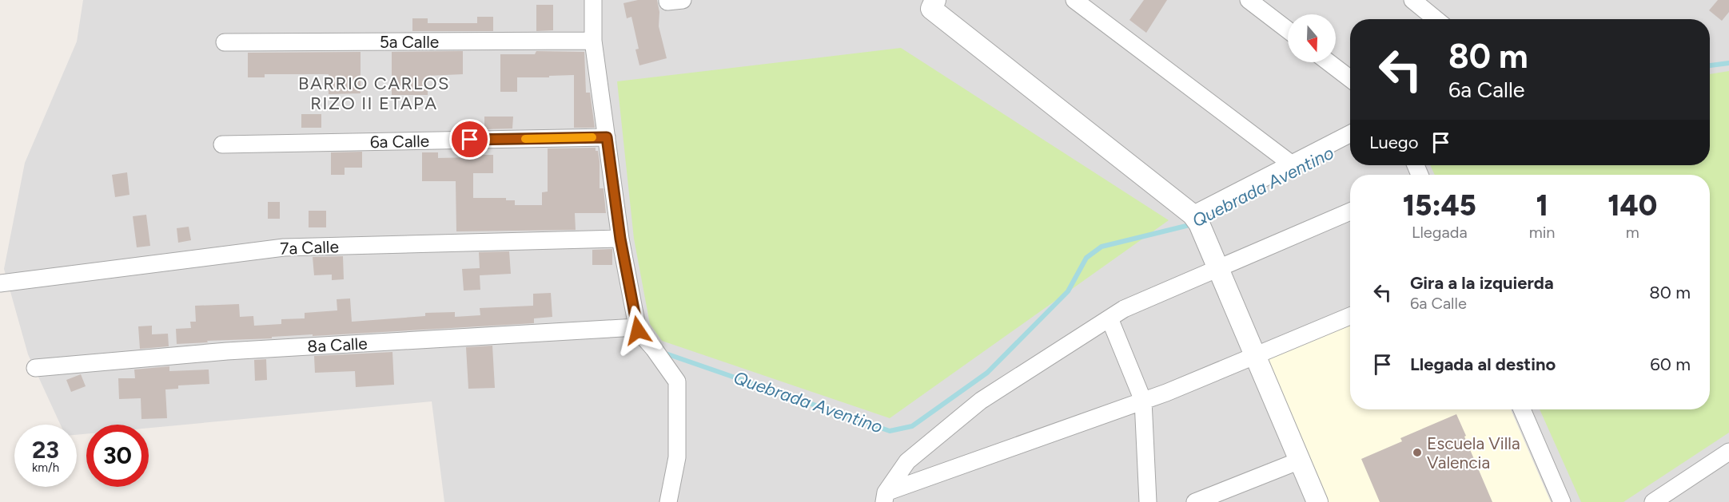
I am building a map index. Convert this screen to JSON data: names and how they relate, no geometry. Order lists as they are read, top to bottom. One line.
{"streets":{"street":["5a Calle","6a Calle","7a Calle","8a Calle"]},"districts":["BARRIO CARLOS RIZO II ETAPA"],"water":["Quebrada Aventino"],"places":["Escuela Villa Valencia"],"north":"bottom","page":{"turn":["80 m","6a Calle"],"then":"Luego","eta":["15:45","Llegada","1","min","140","m"],"list":[{"name":"Gira a la izquierda","note":"6a Calle","value":"80 m"},{"name":"Llegada al destino","value":"60 m"}],"speed":"23 km/h","limit":"30"}}
